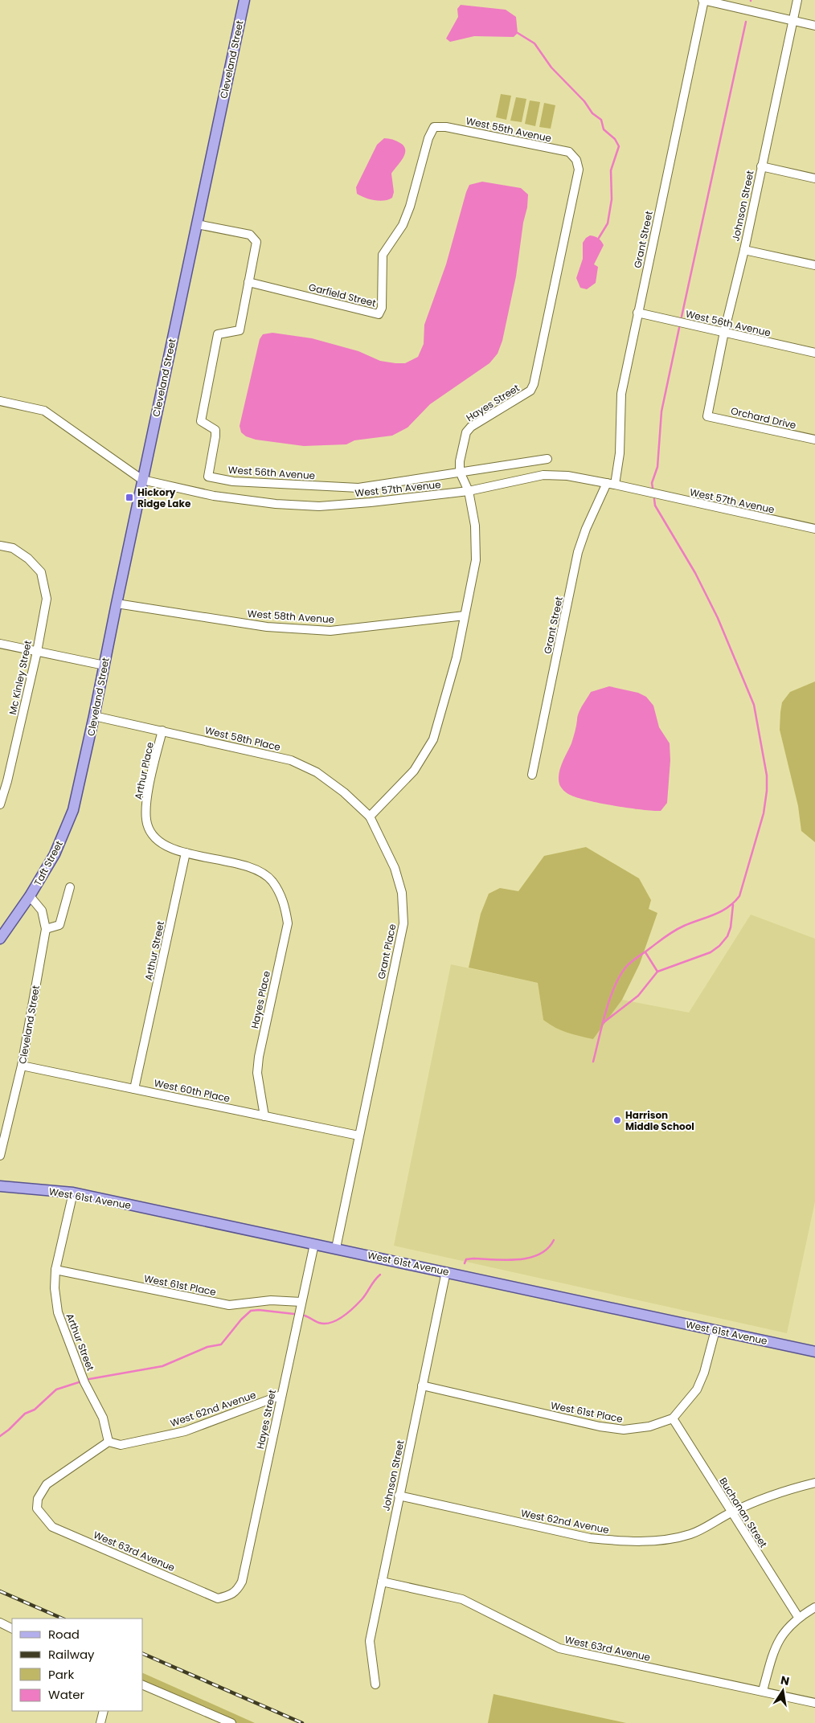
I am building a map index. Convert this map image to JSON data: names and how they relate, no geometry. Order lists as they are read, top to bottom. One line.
{"streets":{"main road":["Cleveland Street","Taft Street","West 61st Avenue"],"street":["West 55th Avenue","Johnson Street","Grant Street","Garfield Street","West 56th Avenue","Hayes Street","Orchard Drive","West 57th Avenue","West 58th Avenue","Mc Kinley Street","West 58th Place","Arthur Place","Arthur Street","Grant Place","Hayes Place","West 60th Place","West 61st Place","West 62nd Avenue","Buchanan Street","West 63rd Avenue"]},"crossings":[["Cleveland Street","West 57th Avenue"],["Cleveland Street","West 58th Avenue"],["Cleveland Street","West 58th Place"],["Cleveland Street","Taft Street"],["Cleveland Street","West 60th Place"],["West 55th Avenue","Garfield Street"],["West 55th Avenue","Hayes Street"],["Johnson Street","West 56th Avenue"],["Johnson Street","Orchard Drive"],["Johnson Street","West 61st Avenue"],["Johnson Street","West 61st Place"],["Johnson Street","West 62nd Avenue"],["Johnson Street","West 63rd Avenue"],["Grant Street","West 56th Avenue"],["Grant Street","West 57th Avenue"],["Garfield Street","West 56th Avenue"],["West 56th Avenue","Hayes Street"],["Hayes Street","West 61st Avenue"],["Hayes Street","West 61st Place"],["Hayes Street","West 62nd Avenue"],["Hayes Street","West 63rd Avenue"],["West 58th Place","Arthur Place"],["West 58th Place","Grant Place"],["Arthur Place","Arthur Street"],["Arthur Place","Hayes Place"],["Arthur Street","Hayes Place"],["Arthur Street","West 60th Place"],["Arthur Street","West 61st Place"],["Arthur Street","West 62nd Avenue"],["Arthur Street","West 63rd Avenue"],["Grant Place","West 60th Place"],["Grant Place","West 61st Avenue"],["Hayes Place","West 60th Place"],["West 61st Place","Buchanan Street"],["West 62nd Avenue","Buchanan Street"],["West 62nd Avenue","West 63rd Avenue"]],"places":{"transit":["Hickory Ridge Lake"],"other":["Harrison Middle School"]},"legend":["Road","Railway","Park","Water"],"north":"top"}
